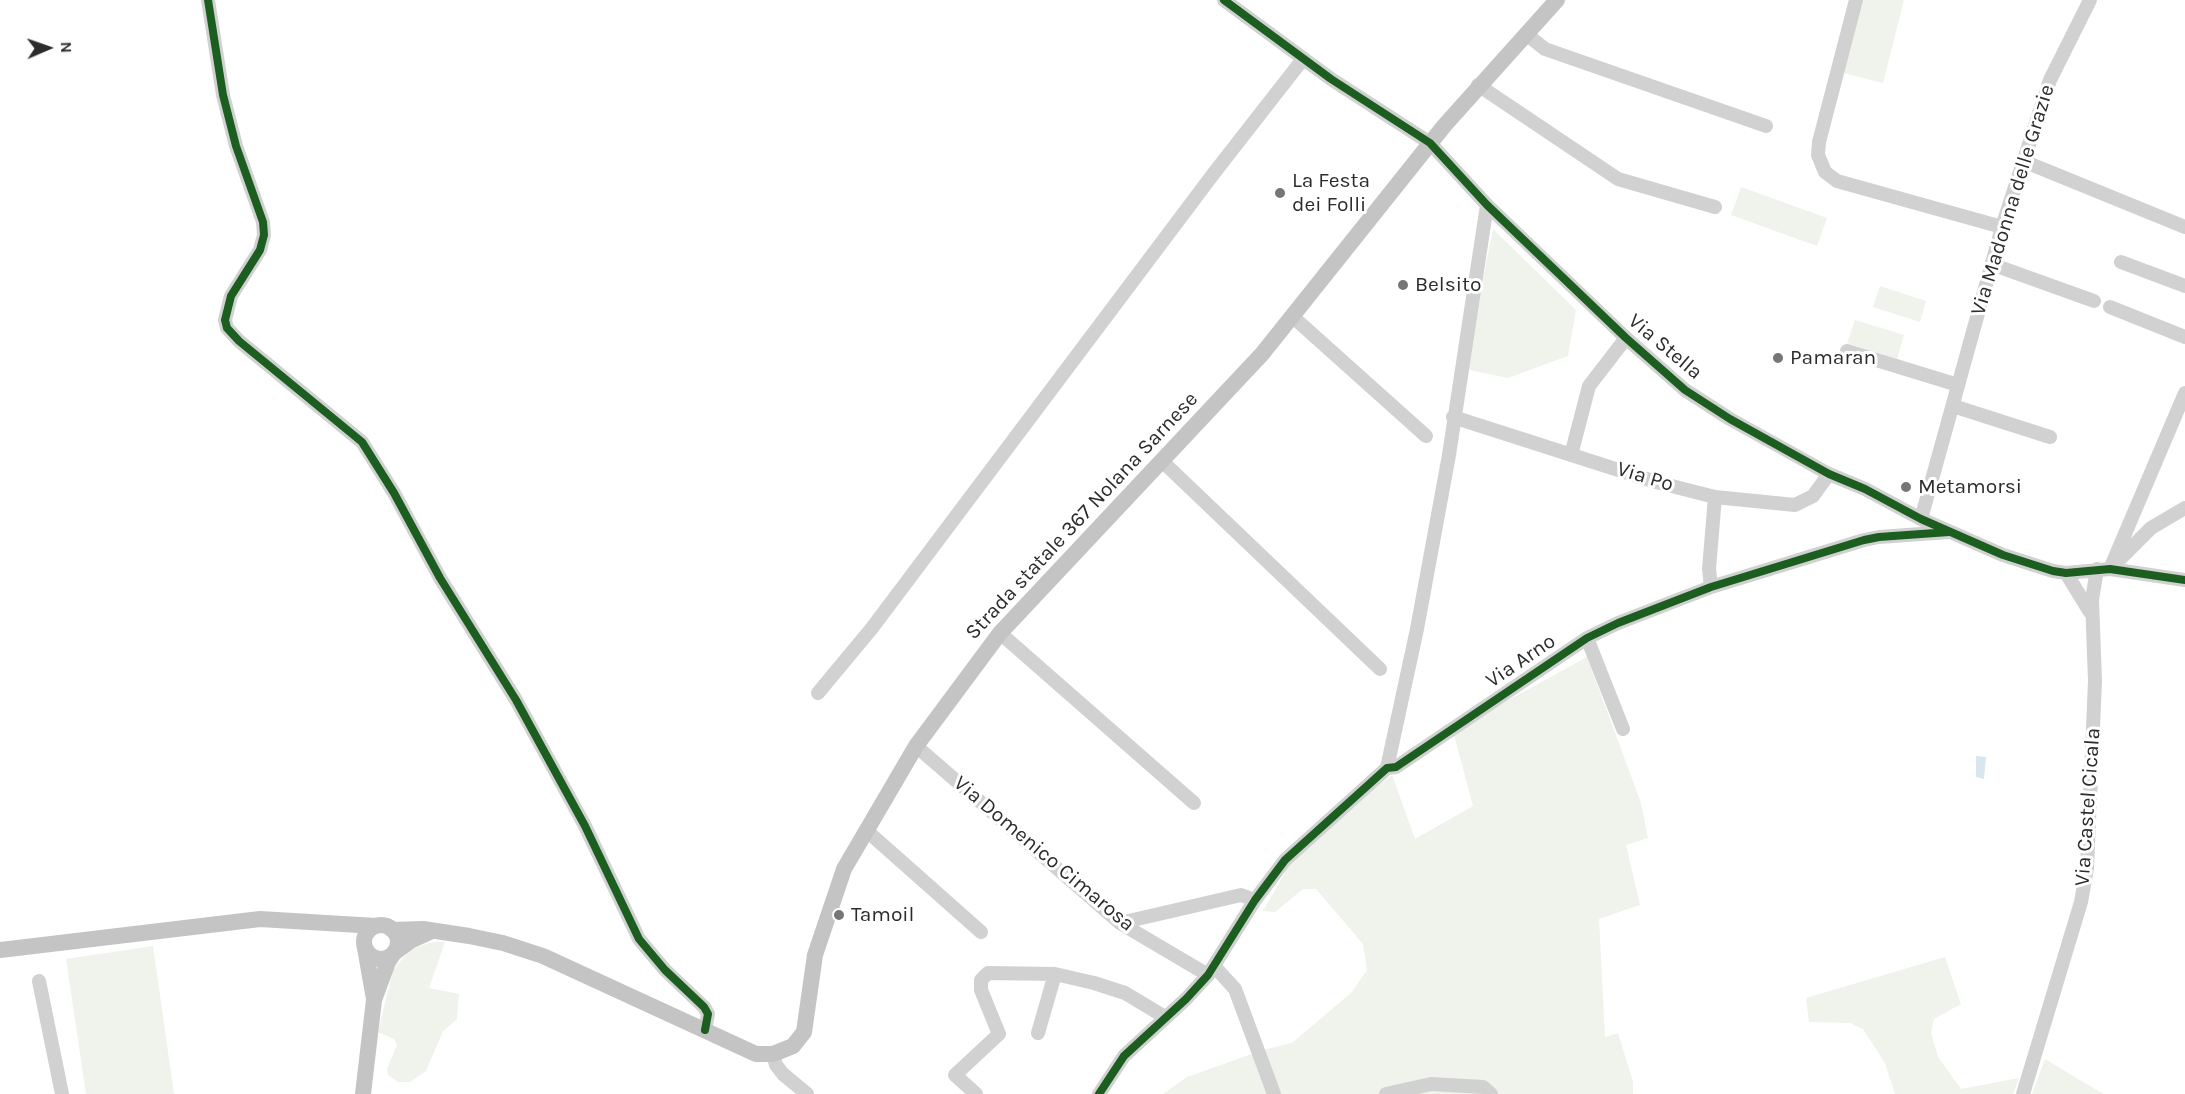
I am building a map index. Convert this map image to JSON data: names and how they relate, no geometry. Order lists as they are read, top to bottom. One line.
{"streets":{"main road":["Strada statale 367 Nolana Sarnese"],"street":["Via Madonna delle Grazie","Via Stella","Via Po","Via Arno","Via Castel Cicala","Via Domenico Cimarosa"]},"crossings":[["Via Madonna delle Grazie","Via Stella"],["Via Stella","Via Po"],["Via Stella","Strada statale 367 Nolana Sarnese"],["Via Stella","Via Arno"],["Strada statale 367 Nolana Sarnese","Via Domenico Cimarosa"],["Via Arno","Via Domenico Cimarosa"]],"places":["La Festa dei Folli","Belsito","Pamaran","Metamorsi","Tamoil"],"north":"right"}
